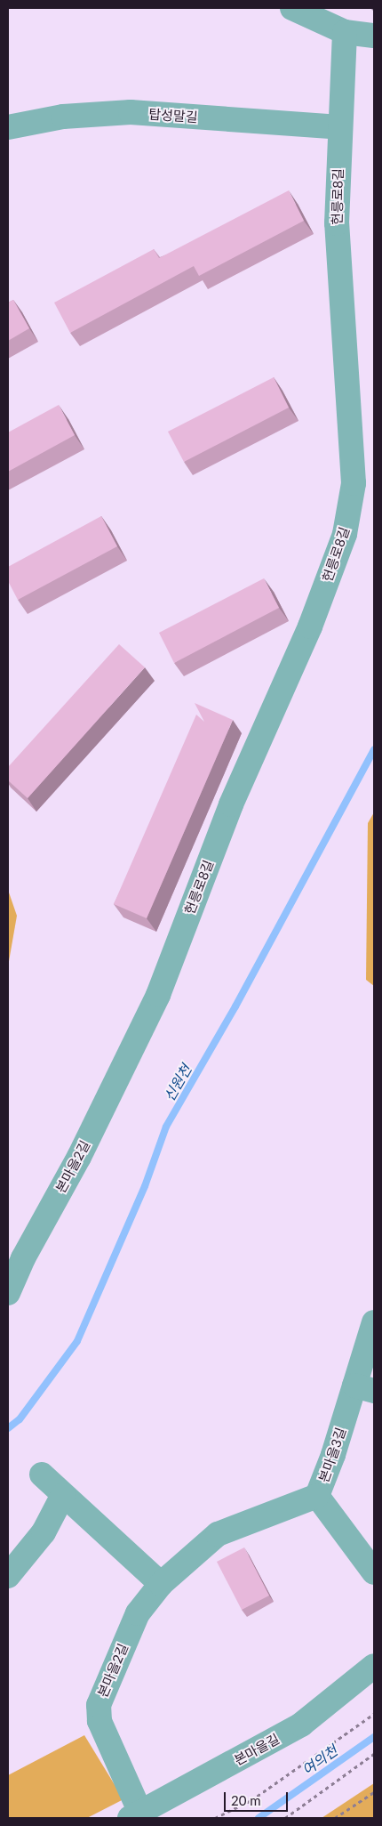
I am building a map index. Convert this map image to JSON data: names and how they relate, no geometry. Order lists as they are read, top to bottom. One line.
{"streets":{"street":["탑성말길","헌릉로8길","본마을2길","본마을3길","본마을길"]},"crossings":[["탑성말길","헌릉로8길"],["헌릉로8길","본마을2길"],["본마을2길","본마을3길"],["본마을2길","본마을길"]],"water":["신원천","여의천"],"scale_bar":"20 m"}
